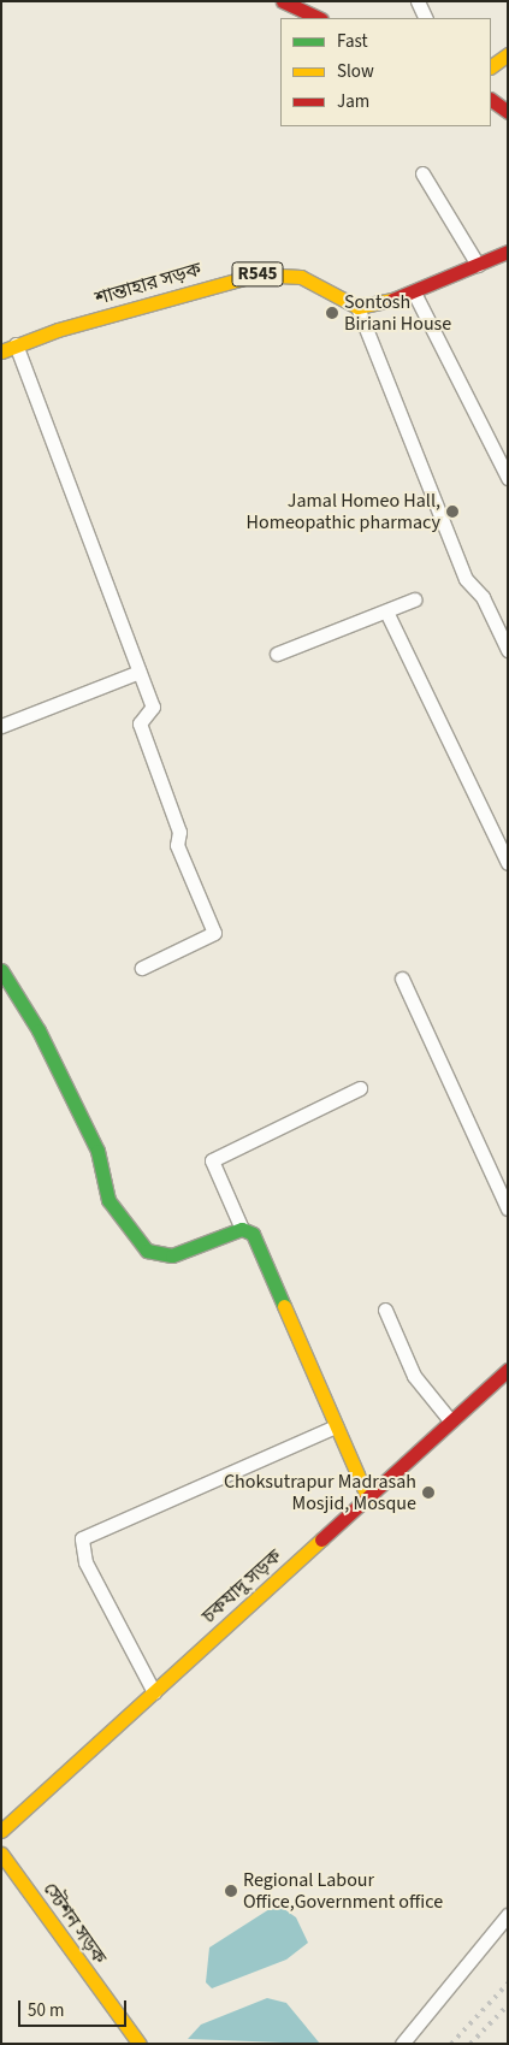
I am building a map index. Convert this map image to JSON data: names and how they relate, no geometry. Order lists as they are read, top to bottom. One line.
{"streets":{"street":["R545","শান্তাহার সড়ক","চকযাদু সড়ক","স্টেশন সড়ক"]},"places":["Sontosh Biriani House","Jamal Homeo Hall, Homeopathic pharmacy","Choksutrapur Madrasah Mosjid, Mosque","Regional Labour Office,Government office"],"legend":["Fast","Slow","Jam"],"scale_bar":"50 m"}
